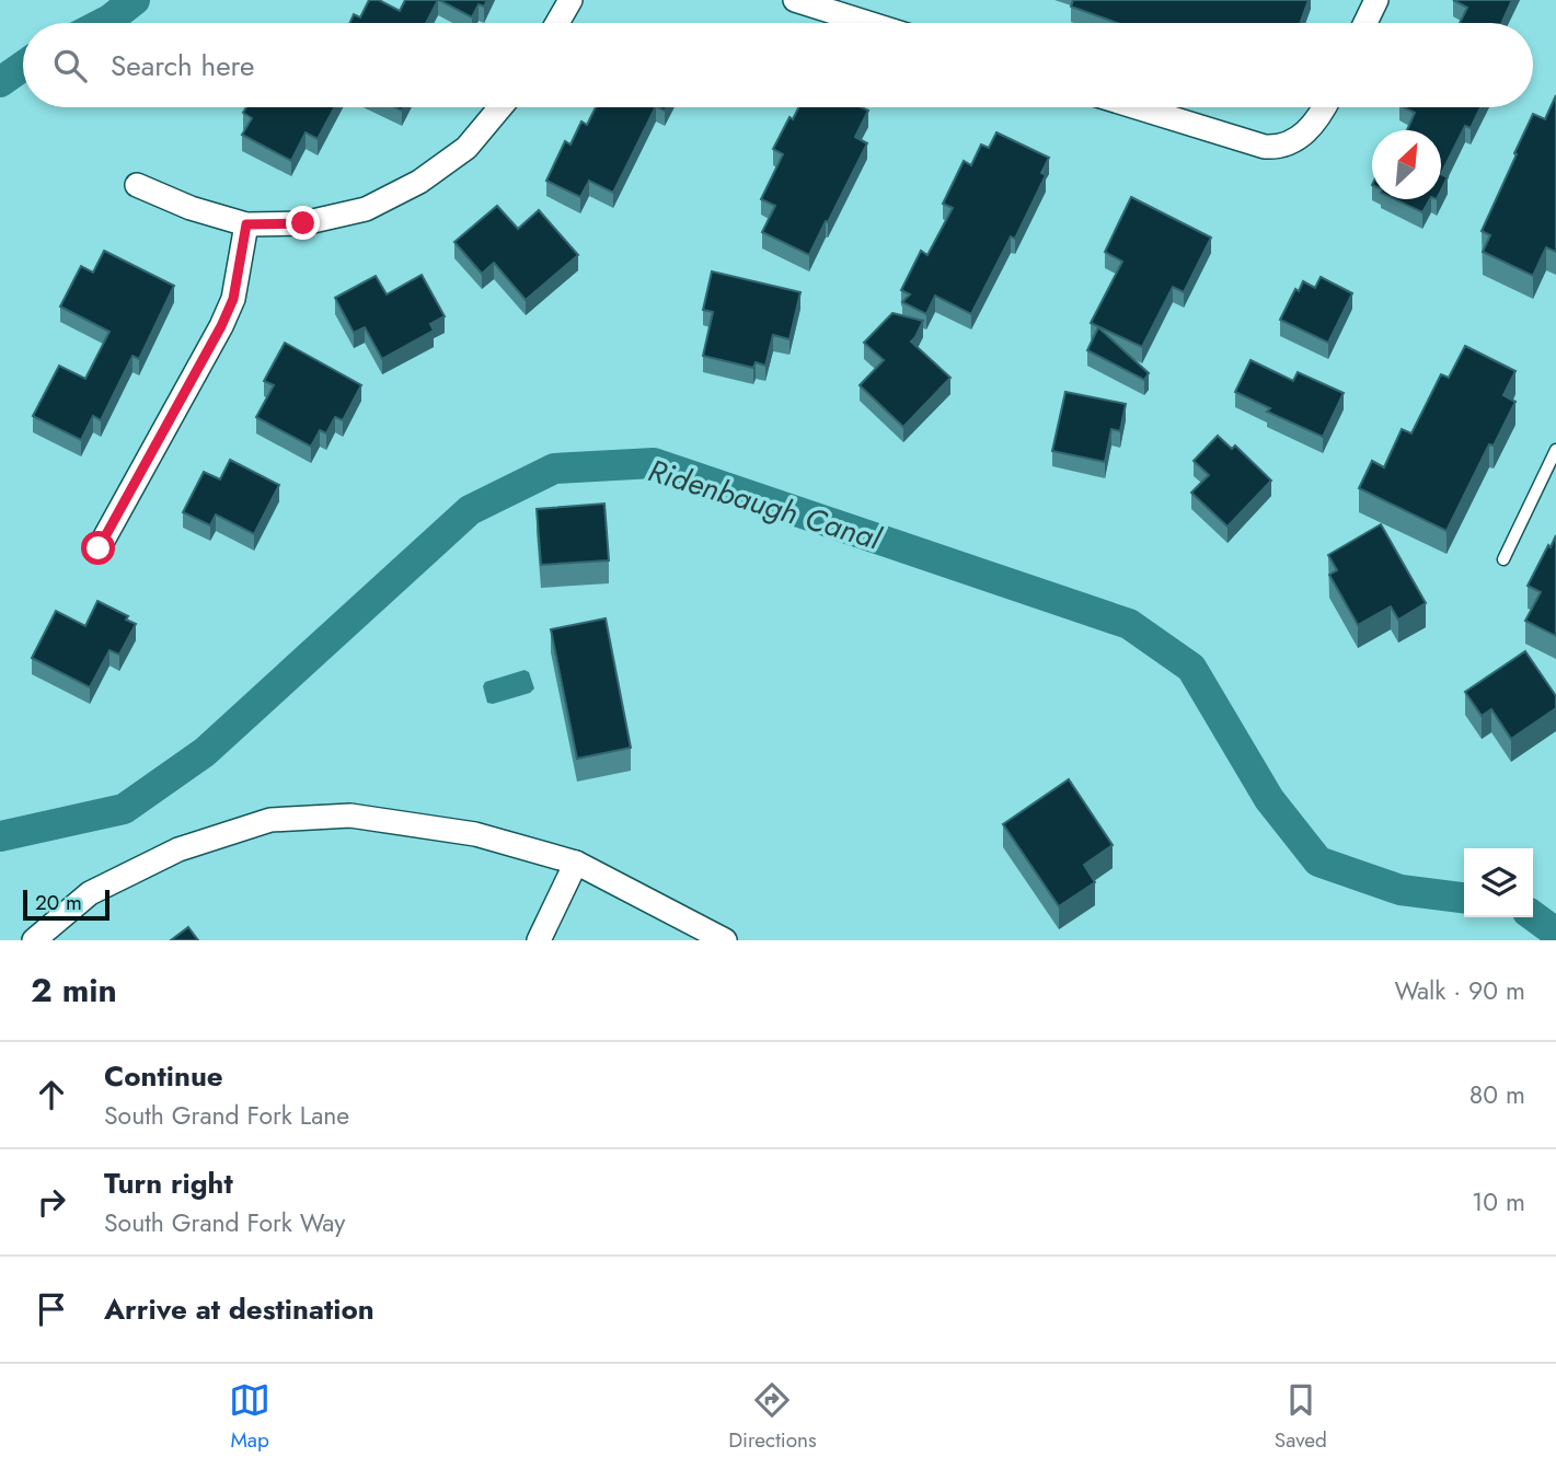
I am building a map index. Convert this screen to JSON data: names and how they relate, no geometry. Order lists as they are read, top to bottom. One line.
{"water":["Ridenbaugh Canal"],"scale_bar":"20 m","north":"top right","page":{"search":"Search here","scale":"20 m","heading":["2 min","Walk · 90 m"],"list":[["Continue","South Grand Fork Lane","80 m"],["Turn right","South Grand Fork Way","10 m"],"Arrive at destination"],"nav":["Map","Directions","Saved"]}}
